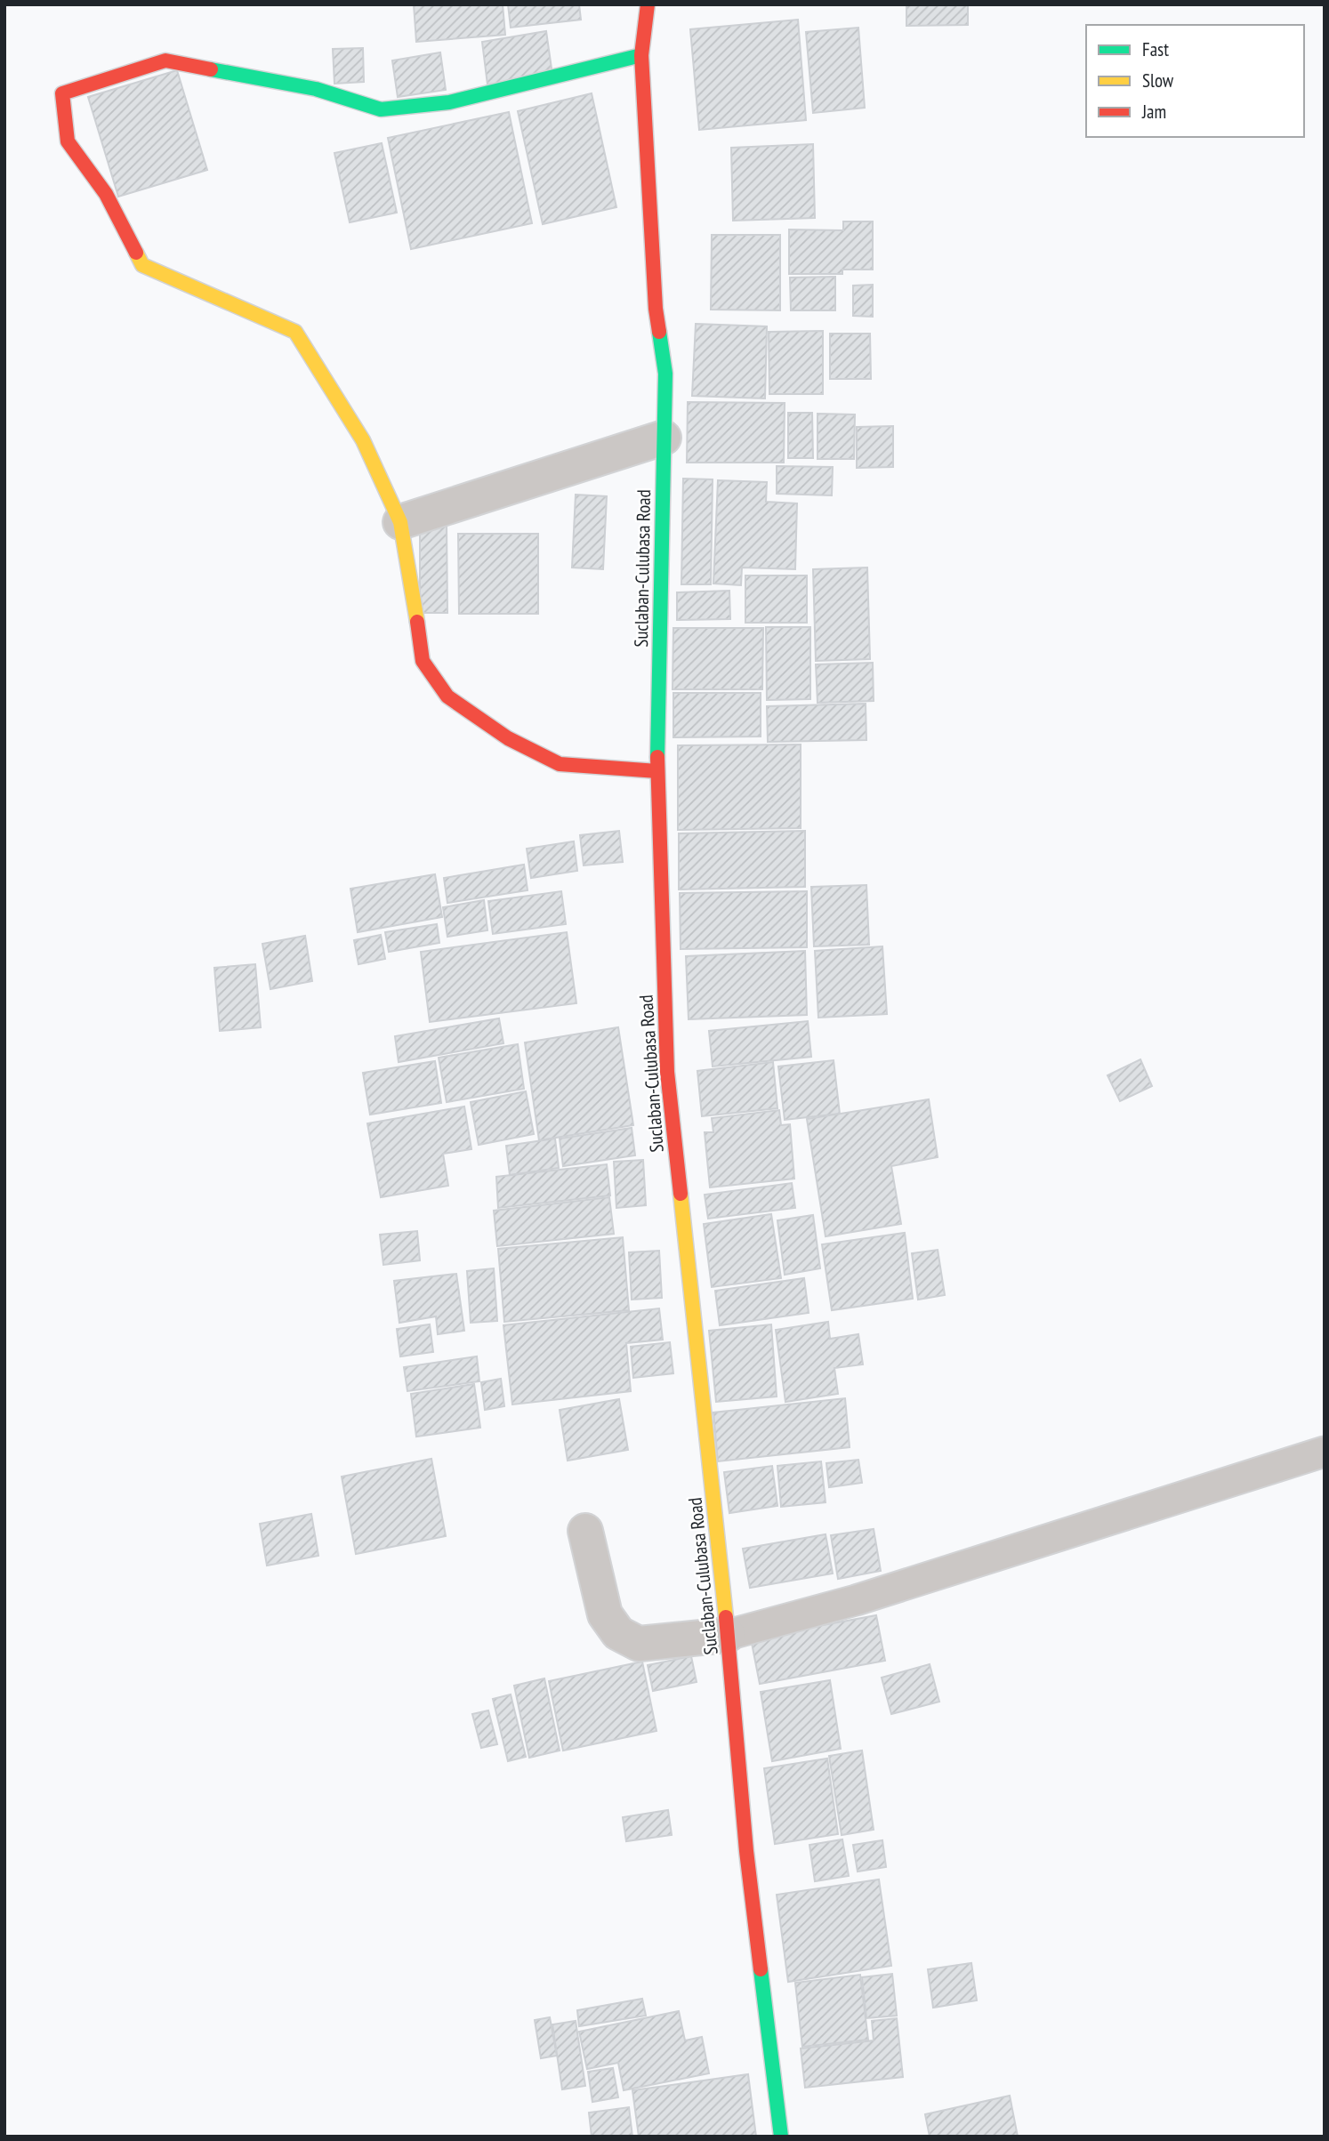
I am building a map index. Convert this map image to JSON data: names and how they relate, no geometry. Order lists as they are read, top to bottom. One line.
{"streets":{"street":["Suclaban-Culubasa Road"]},"legend":["Fast","Slow","Jam"]}
